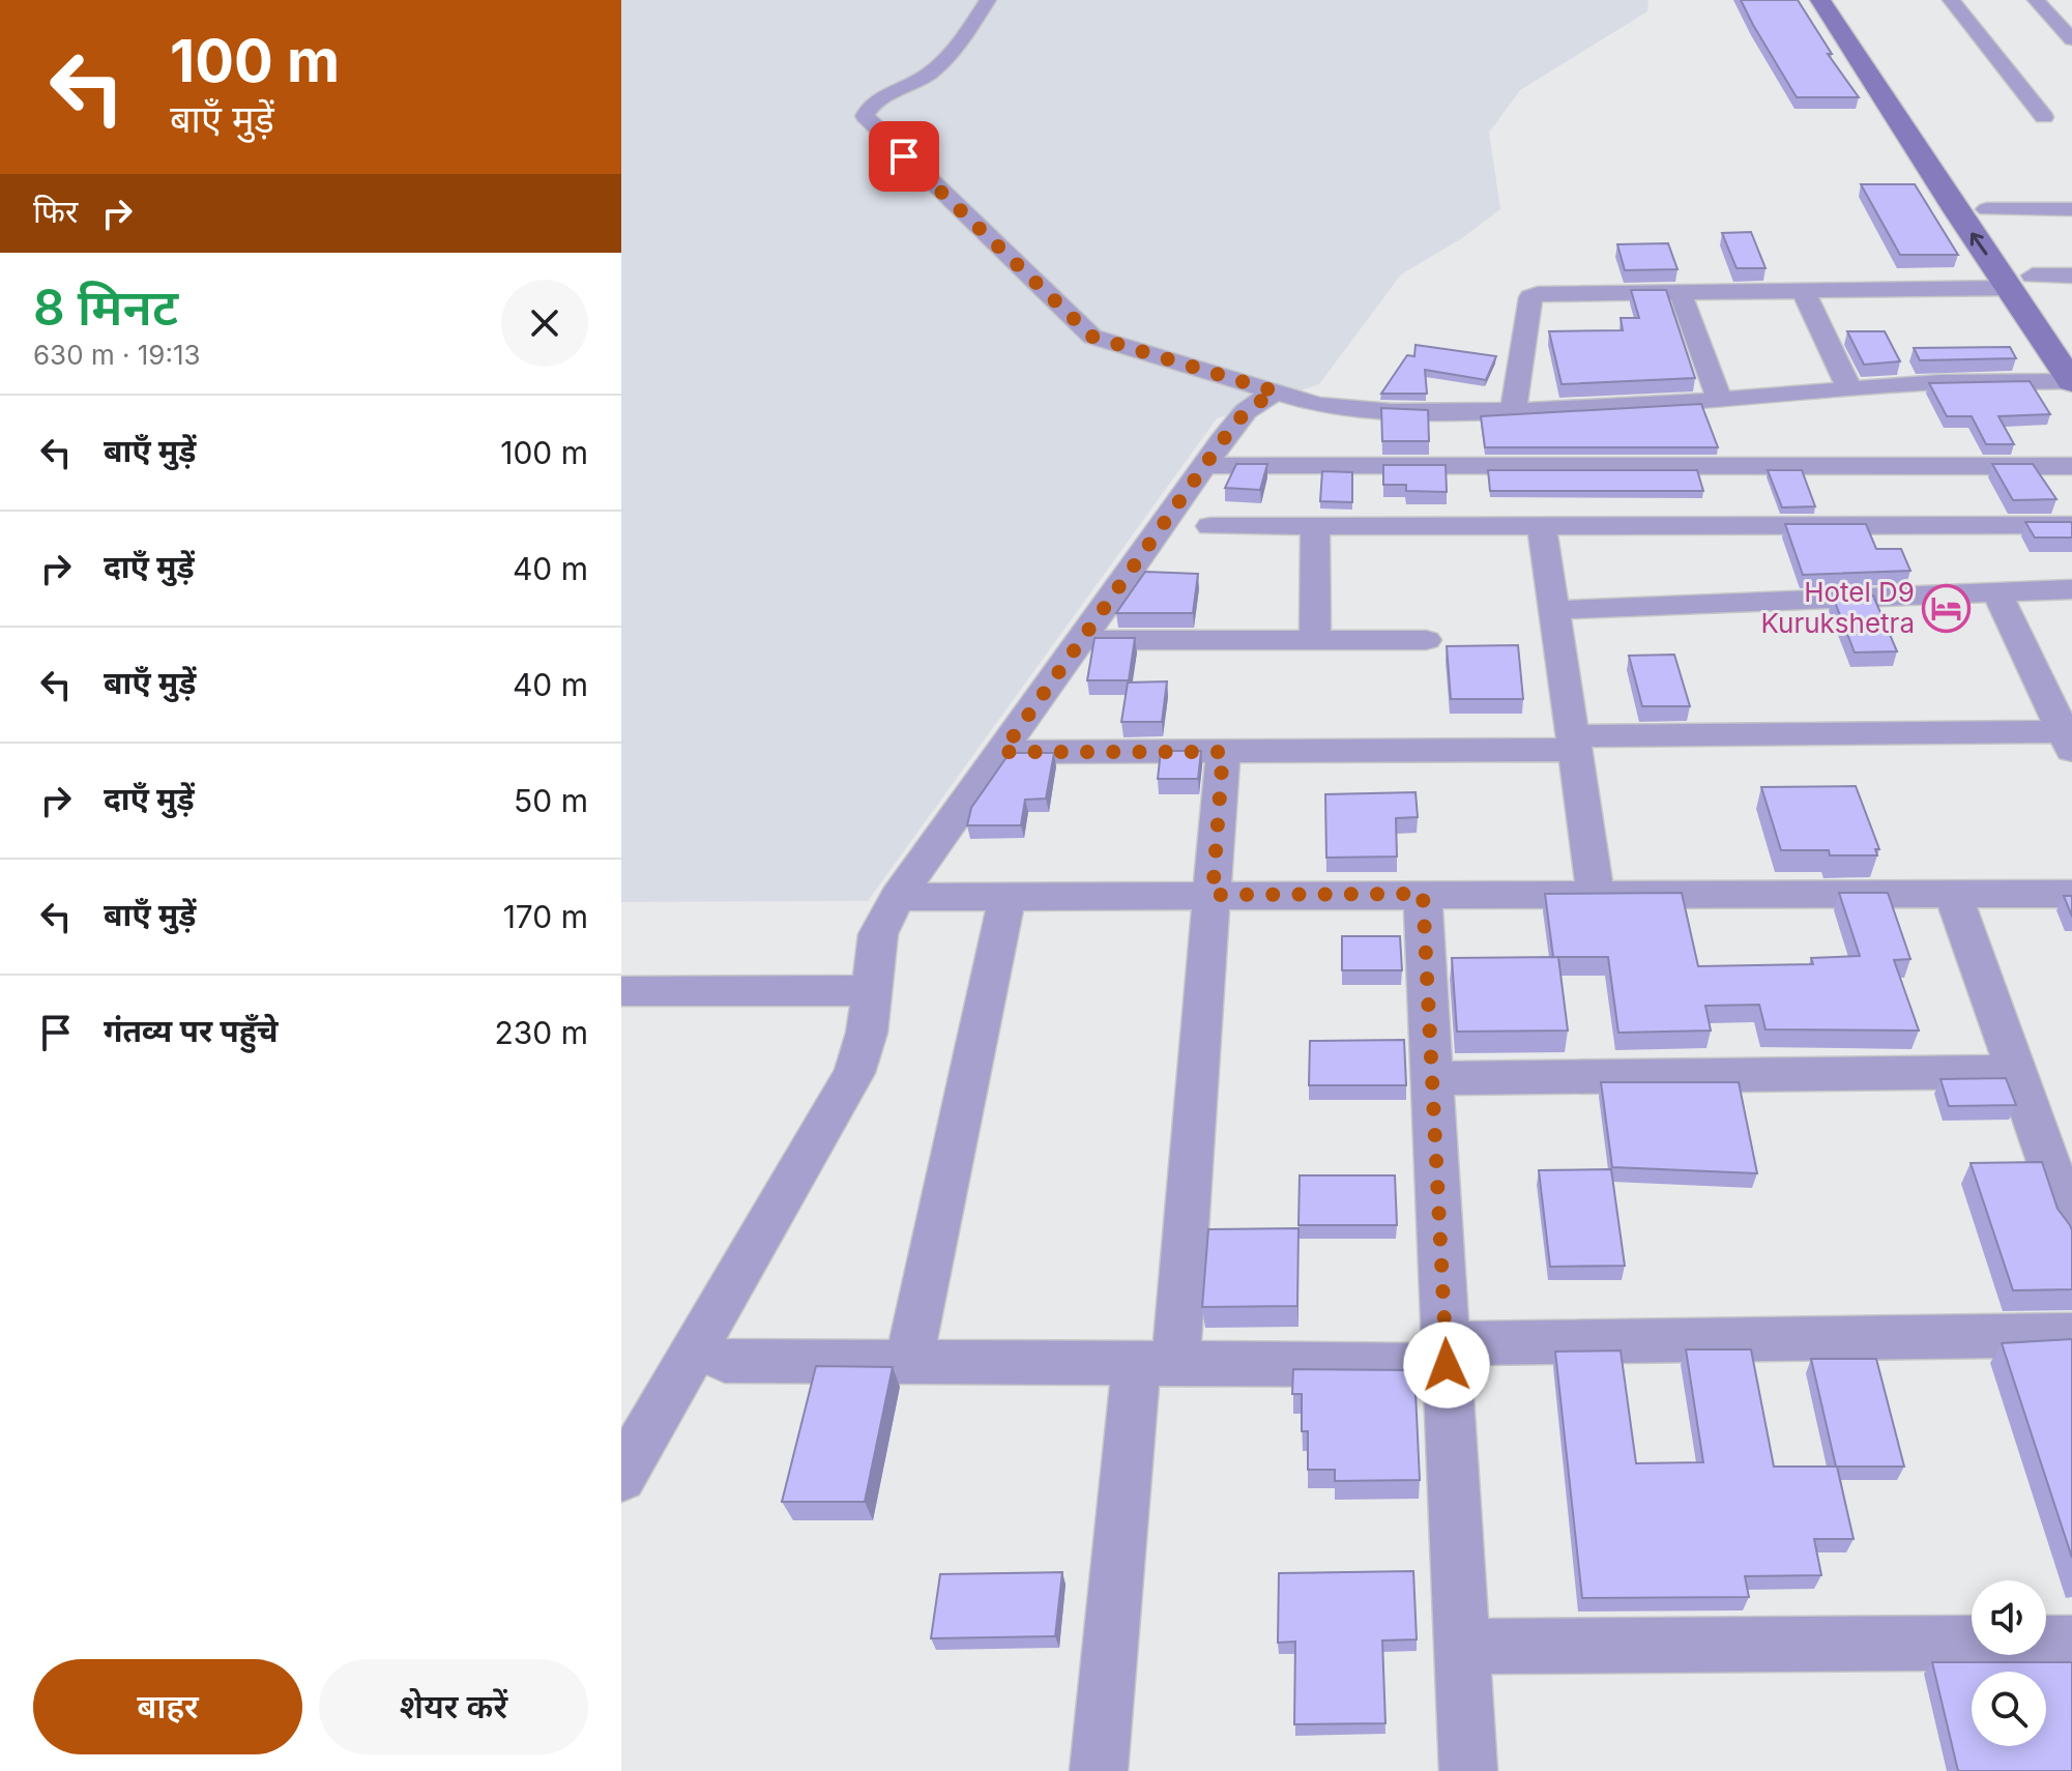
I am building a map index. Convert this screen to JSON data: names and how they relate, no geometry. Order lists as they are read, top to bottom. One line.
{"places":{"hotel":["Hotel D9 Kurukshetra"]},"page":{"turn":["100 m","बाएँ मुड़ें"],"then":"फिर","heading":["8 मिनट","630 m · 19:13"],"list":[{"name":"बाएँ मुड़ें","value":"100 m"},{"name":"दाएँ मुड़ें","value":"40 m"},{"name":"बाएँ मुड़ें","value":"40 m"},{"name":"दाएँ मुड़ें","value":"50 m"},{"name":"बाएँ मुड़ें","value":"170 m"},{"name":"गंतव्य पर पहुँचे","value":"230 m"}],"buttons":["बाहर","शेयर करें"]}}
